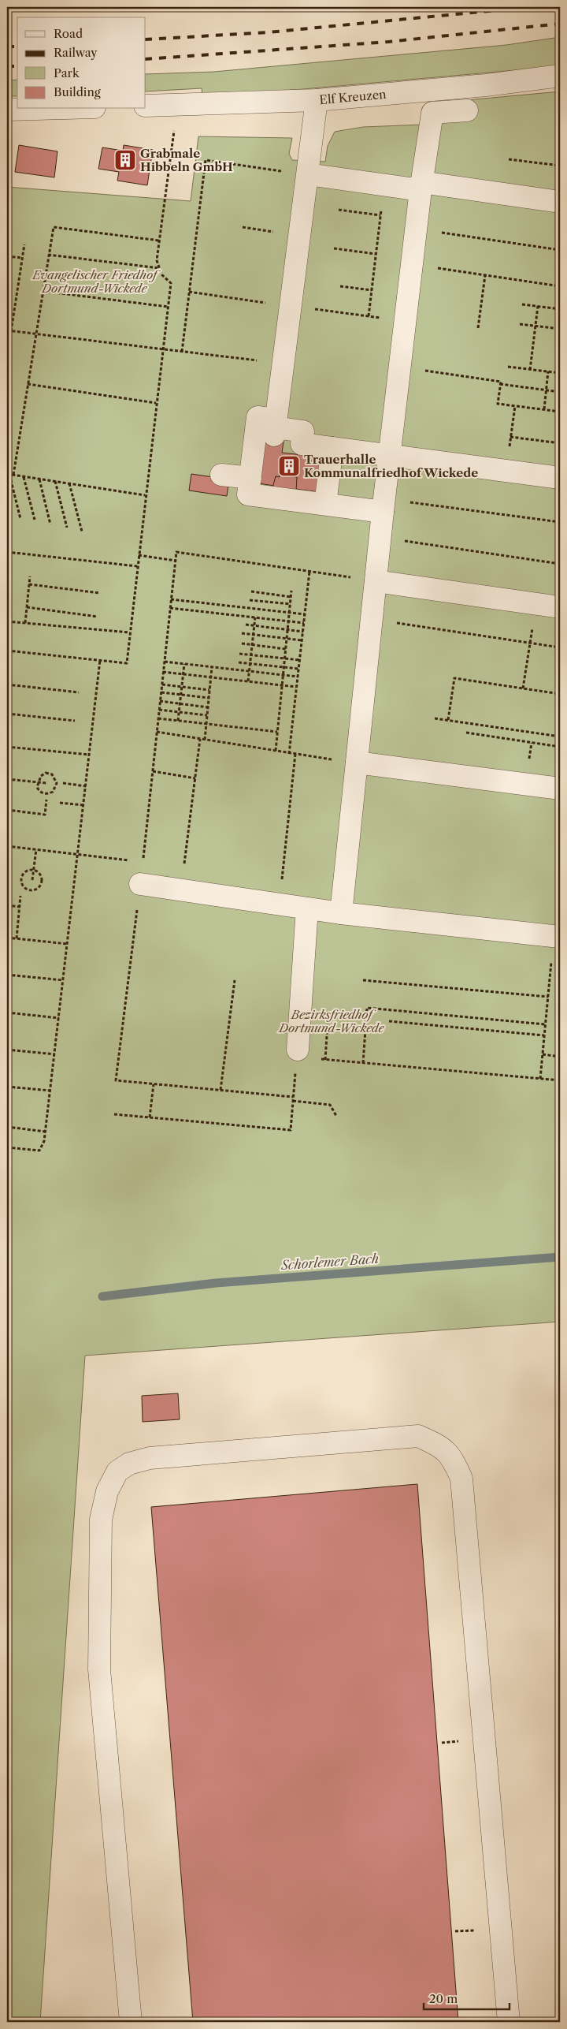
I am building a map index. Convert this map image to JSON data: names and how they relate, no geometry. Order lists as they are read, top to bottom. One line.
{"streets":{"street":["Elf Kreuzen"]},"water":["Schorlemer Bach"],"parks":["Evangelischer Friedhof Dortmund-Wickede","Bezirksfriedhof Dortmund-Wickede"],"places":{"building":["Grabmale Hibbeln GmbH","Trauerhalle Kommunalfriedhof Wickede"]},"legend":["Road","Railway","Park","Building"],"scale_bar":"20 m"}
